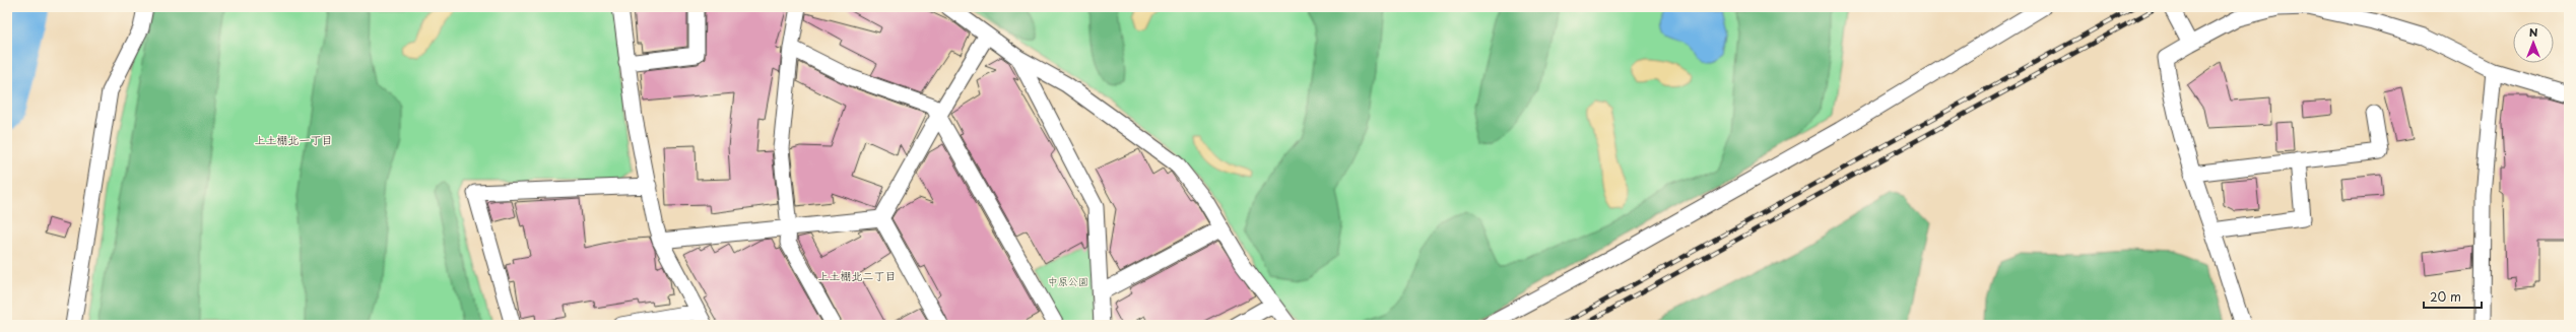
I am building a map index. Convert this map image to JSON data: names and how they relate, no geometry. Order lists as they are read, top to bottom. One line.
{"districts":["上土棚北一丁目","上土棚北二丁目"],"parks":["中原公園"],"scale_bar":"20 m","north":"top"}
